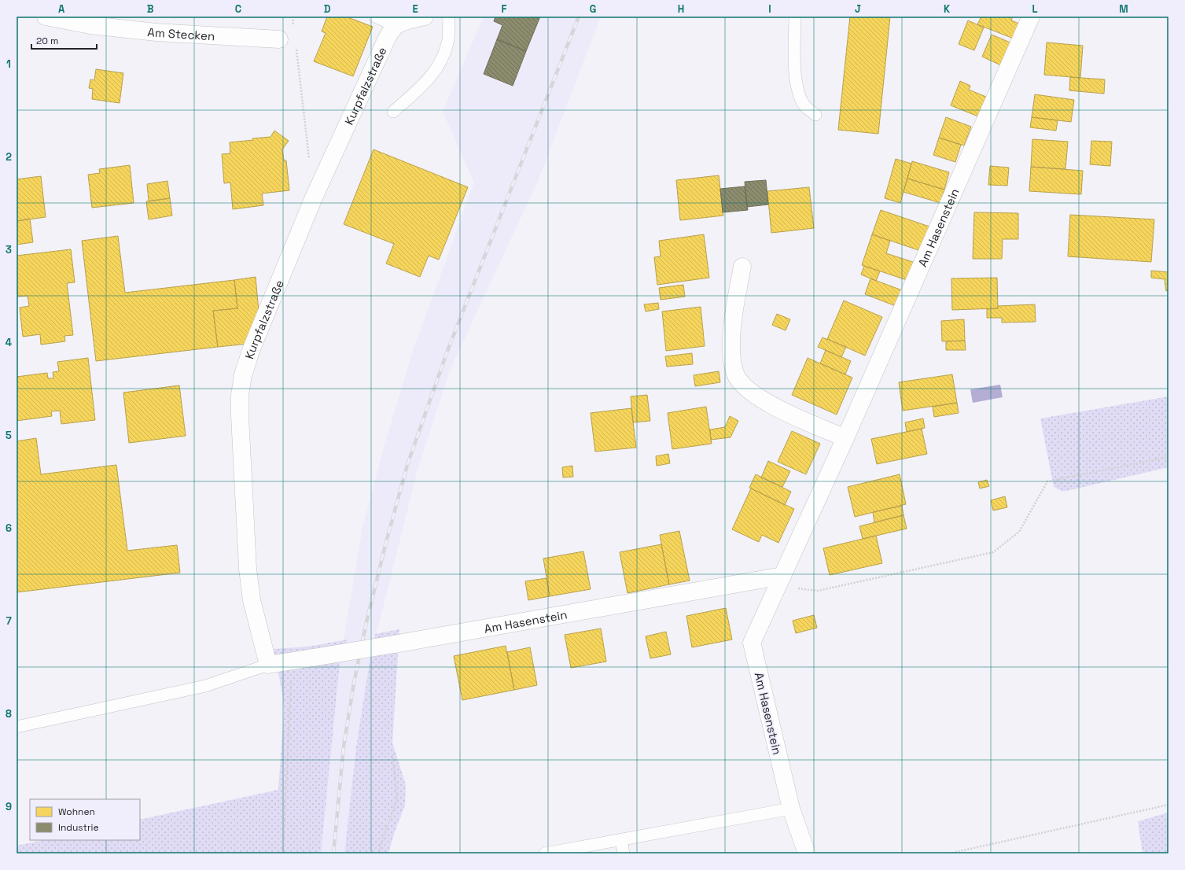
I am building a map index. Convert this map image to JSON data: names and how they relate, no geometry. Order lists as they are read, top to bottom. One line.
{"streets":{"street":["Am Stecken","Kurpfalzstraße","Am Hasenstein"]},"crossings":[["Kurpfalzstraße","Am Hasenstein"]],"legend":["Wohnen","Industrie"],"scale_bar":"20 m","grid":{"columns":["A","B","C","D","E","F","G","H","I","J","K","L","M"],"rows":["1","2","3","4","5","6","7","8","9"]}}
